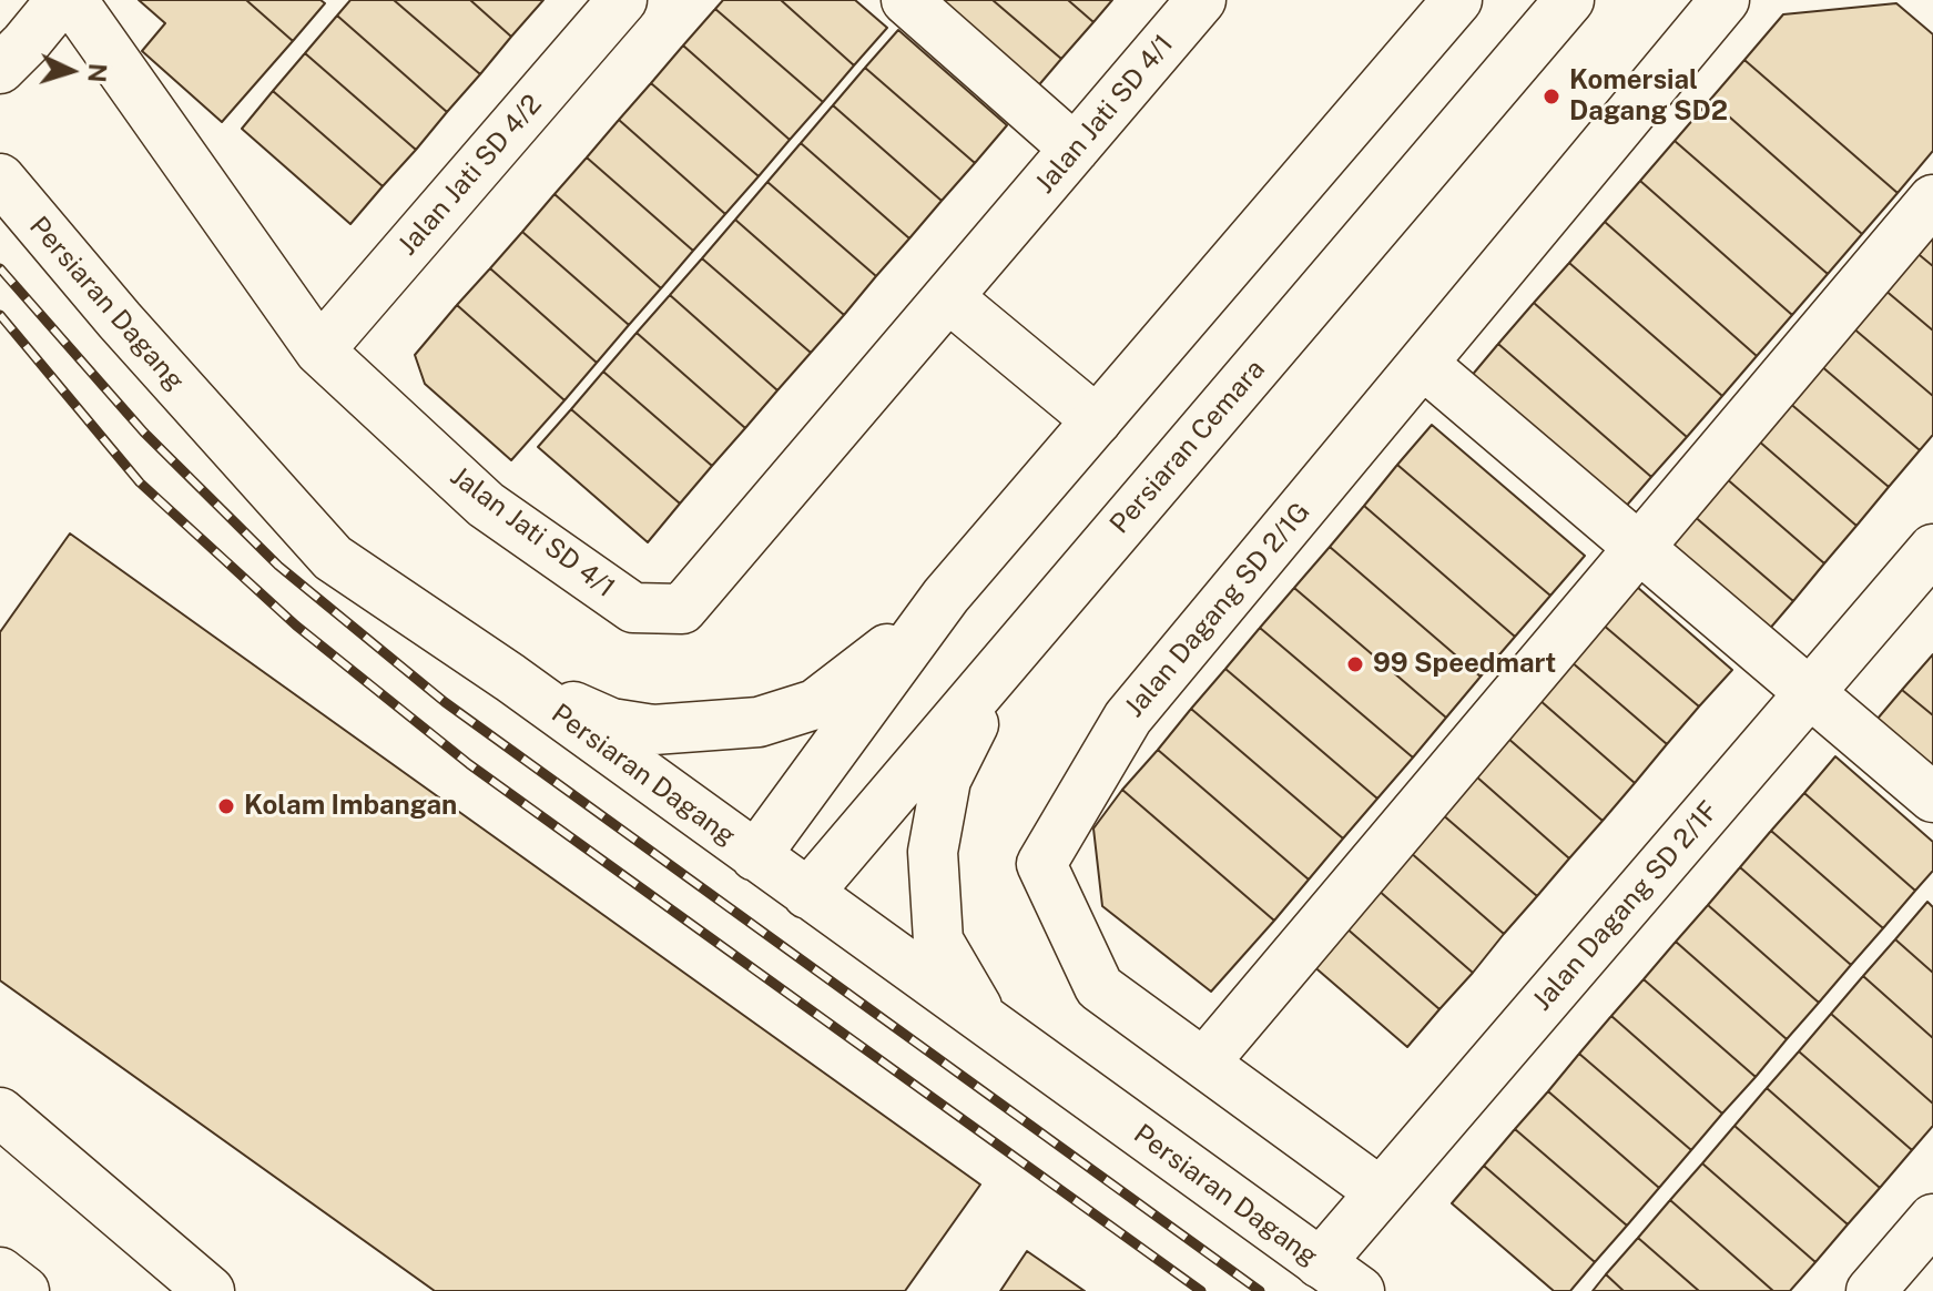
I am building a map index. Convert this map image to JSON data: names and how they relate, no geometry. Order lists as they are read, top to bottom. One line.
{"streets":{"main road":["Jalan Jati SD 4/1","Jalan Jati SD 4/2","Persiaran Dagang","Persiaran Cemara","Jalan Dagang SD 2/1G","Jalan Dagang SD 2/1F"]},"crossings":[["Jalan Jati SD 4/1","Jalan Jati SD 4/2"],["Persiaran Dagang","Persiaran Cemara"],["Persiaran Dagang","Jalan Dagang SD 2/1F"],["Jalan Dagang SD 2/1G","Jalan Dagang SD 2/1F"]],"places":["Komersial Dagang SD2","99 Speedmart","Kolam Imbangan"],"north":"right"}
